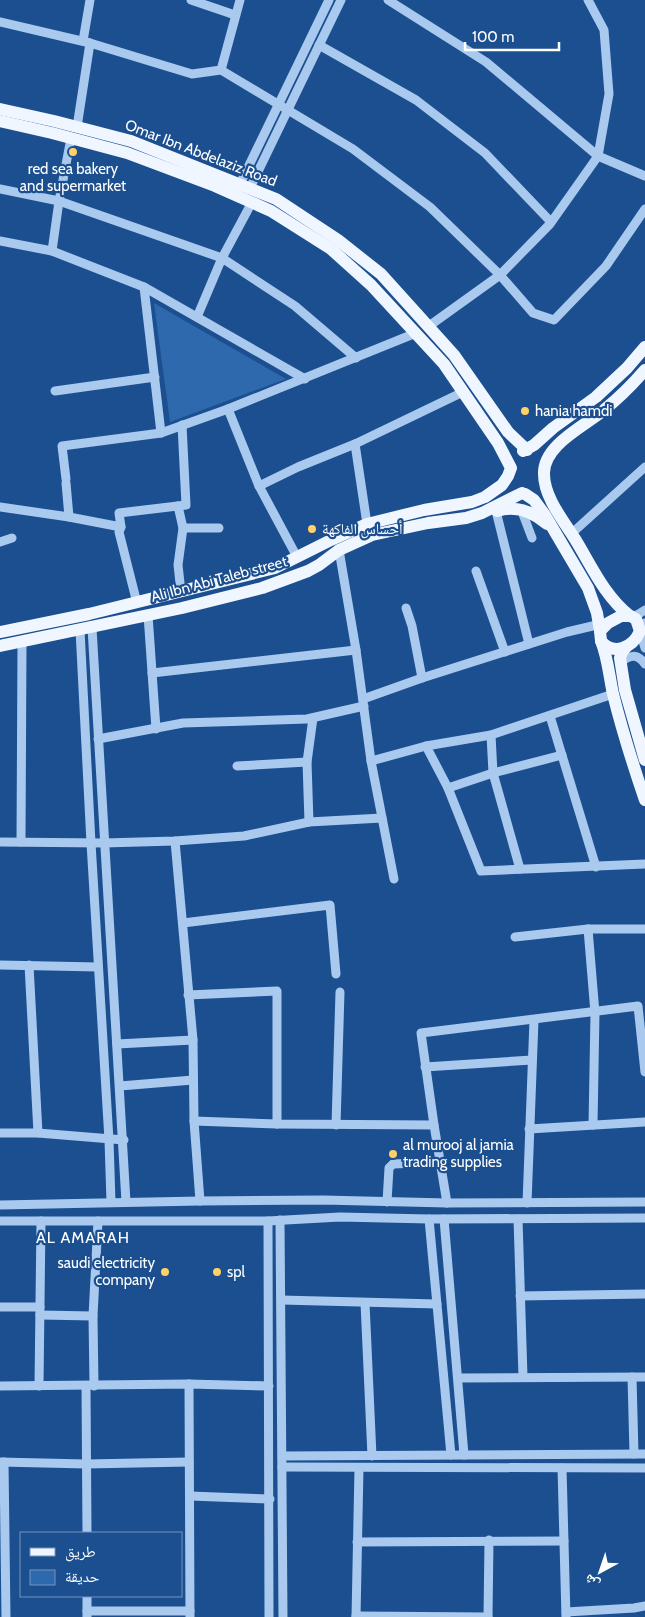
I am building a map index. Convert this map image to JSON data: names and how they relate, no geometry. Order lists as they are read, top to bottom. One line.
{"streets":{"main road":["Omar Ibn Abdelaziz Road","Ali Ibn Abi Taleb street"]},"crossings":[["Omar Ibn Abdelaziz Road","Ali Ibn Abi Taleb street"]],"districts":["AL AMARAH"],"places":["red sea bakery and supermarket","hania hamdi","أحساس الفاكهة","al murooj al jamia trading supplies","saudi electricity company","spl"],"legend":["طريق","حديقة"],"scale_bar":"100 m","north":"bottom left"}
